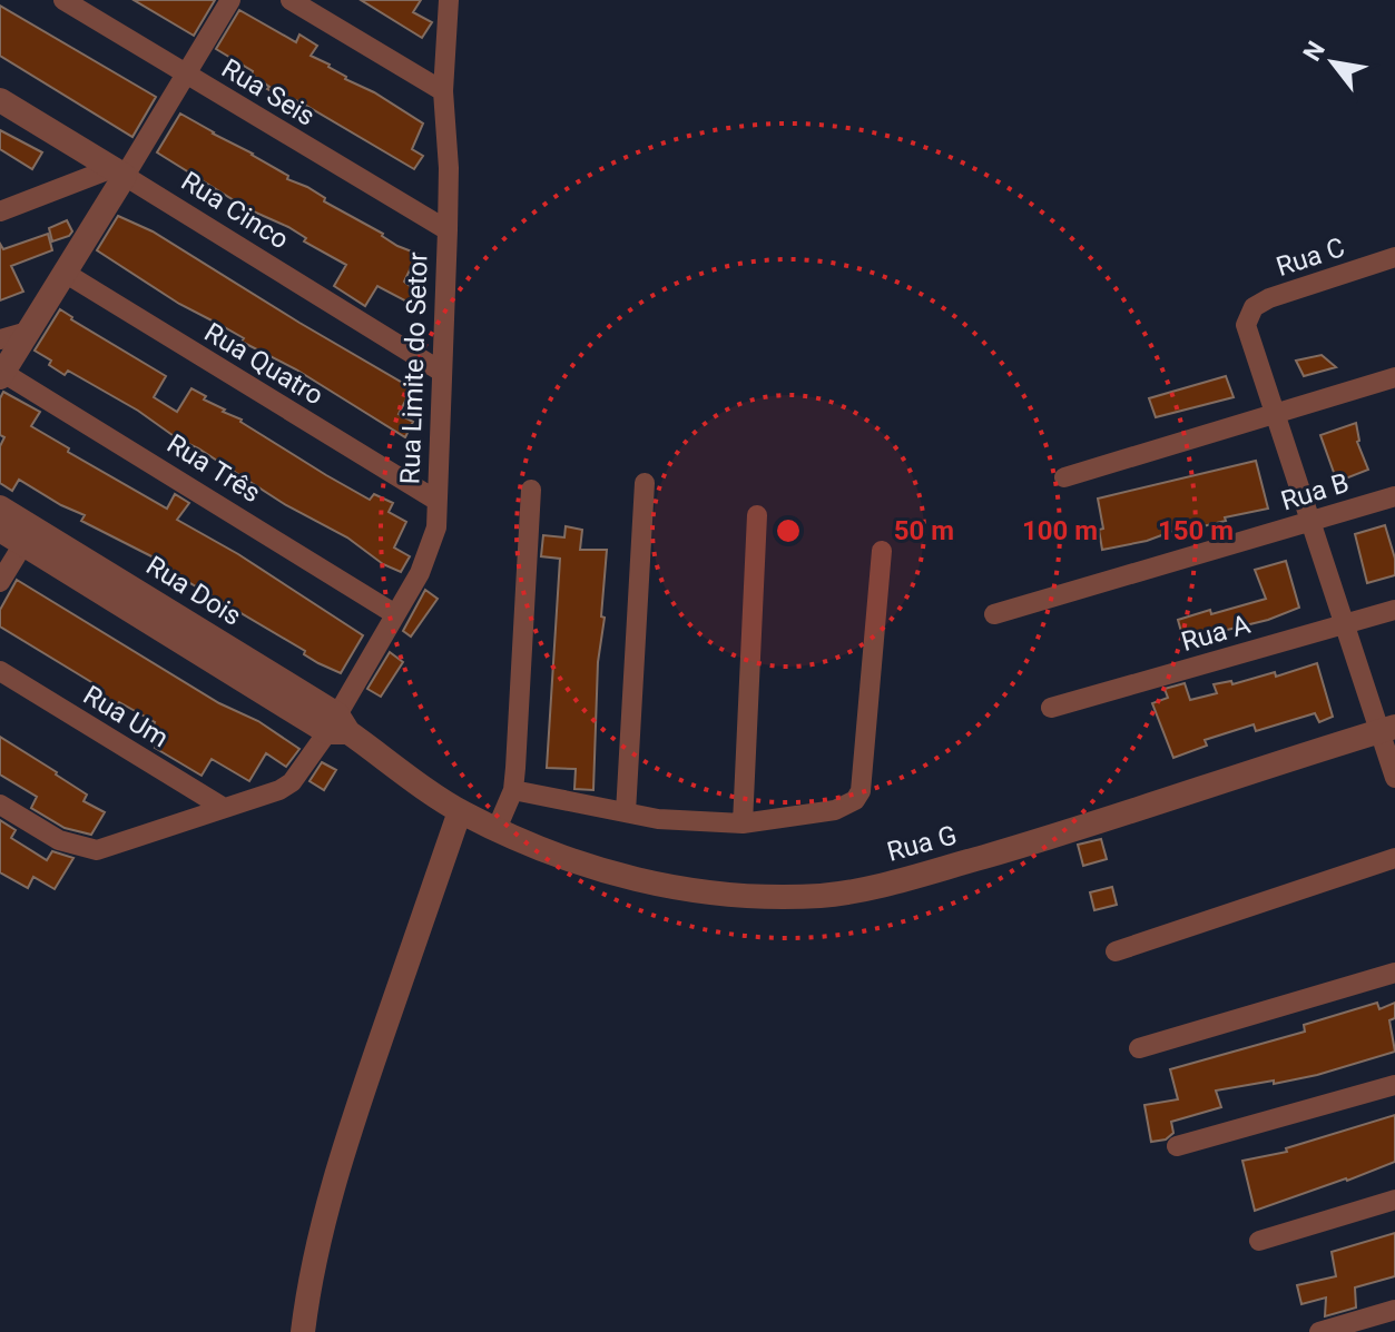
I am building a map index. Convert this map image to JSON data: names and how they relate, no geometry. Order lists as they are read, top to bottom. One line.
{"streets":{"street":["Rua Seis","Rua Cinco","Rua C","Rua Quatro","Rua Limite do Setor","Rua Três","Rua B","Rua Dois","Rua A","Rua Um","Rua G"]},"crossings":[["Rua Seis","Rua Limite do Setor"],["Rua Cinco","Rua Limite do Setor"],["Rua Quatro","Rua Limite do Setor"],["Rua Limite do Setor","Rua Três"],["Rua Limite do Setor","Rua Dois"],["Rua Limite do Setor","Rua Um"],["Rua Dois","Rua G"]],"north":"top left","rings":["50 m","100 m","150 m"]}
